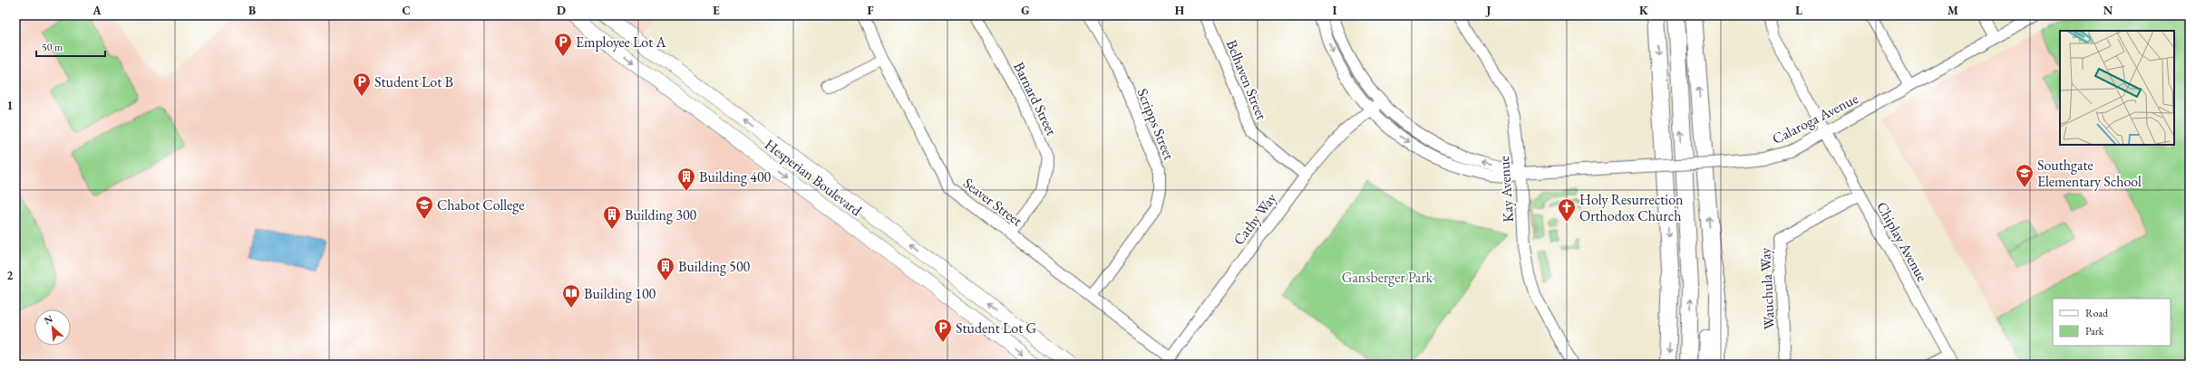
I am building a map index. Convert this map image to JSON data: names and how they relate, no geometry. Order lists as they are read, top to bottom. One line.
{"streets":{"main road":["Hesperian Boulevard"],"street":["Belhaven Street","Barnard Street","Calaroga Avenue","Scripps Street","Kay Avenue","Seaver Street","Cathy Way","Chiplay Avenue","Wauchula Way"]},"crossings":[["Belhaven Street","Cathy Way"],["Barnard Street","Seaver Street"],["Calaroga Avenue","Kay Avenue"],["Calaroga Avenue","Cathy Way"],["Calaroga Avenue","Chiplay Avenue"],["Scripps Street","Seaver Street"],["Seaver Street","Cathy Way"],["Chiplay Avenue","Wauchula Way"]],"parks":["Gansberger Park"],"places":{"parking":["Employee Lot A","Student Lot B","Student Lot G"],"school or university":["Southgate Elementary School","Chabot College"],"building":["Building 400","Building 300","Building 500"],"church":["Holy Resurrection Orthodox Church"],"library":["Building 100"]},"legend":["Road","Park"],"scale_bar":"50 m","north":"top left","grid":{"columns":["A","B","C","D","E","F","G","H","I","J","K","L","M","N"],"rows":["1","2"]}}
